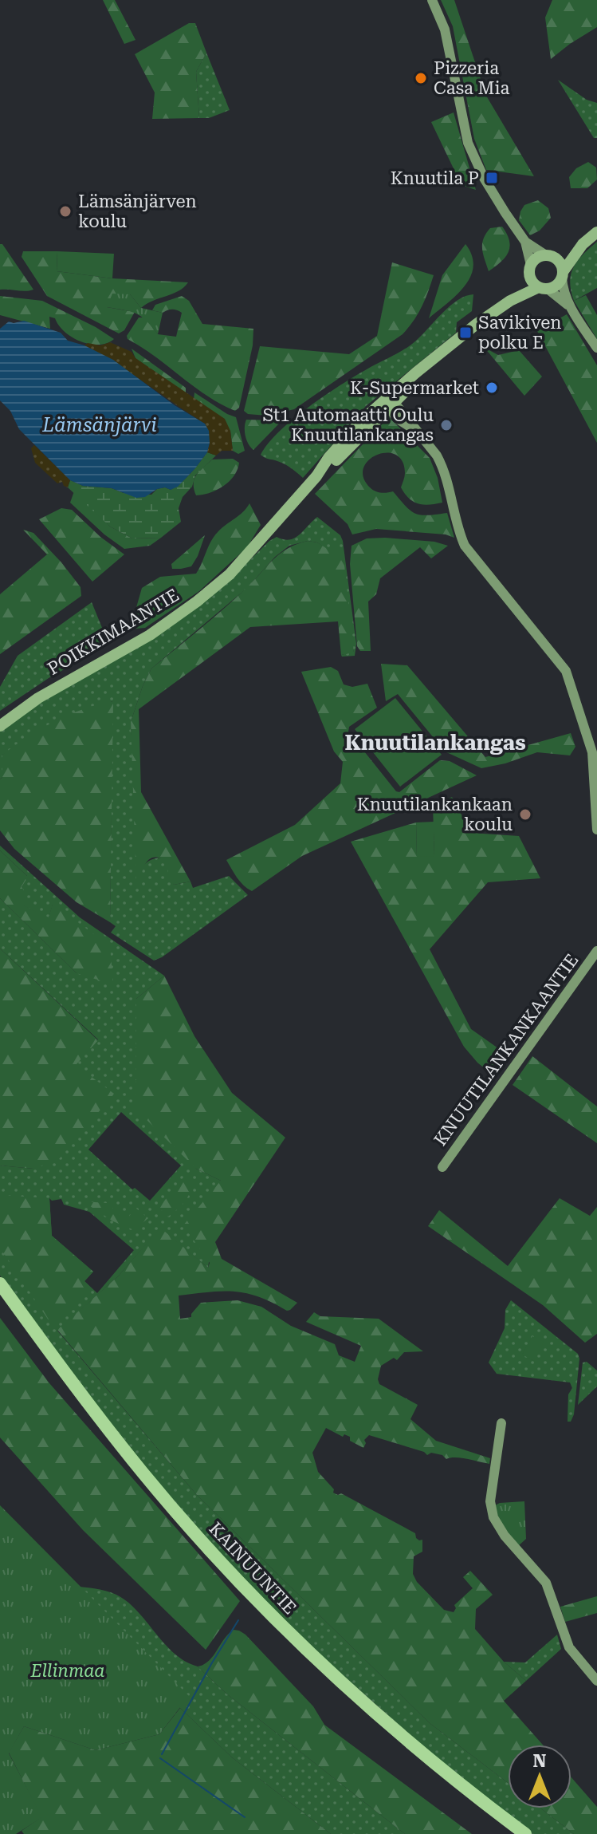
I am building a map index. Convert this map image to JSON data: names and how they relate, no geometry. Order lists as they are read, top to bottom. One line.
{"streets":{"highway":["KAINUUNTIE"],"main road":["POIKKIMAANTIE"],"street":["KNUUTILANKANKAANTIE"]},"districts":["Knuutilankangas"],"water":["Lämsänjärvi"],"parks":["Ellinmaa"],"places":{"other":["Pizzeria Casa Mia","Lämsänjärven koulu","K-Supermarket","St1 Automaatti Oulu Knuutilankangas","Knuutilankankaan koulu"],"transit":["Knuutila P","Savikiven polku E"]},"north":"top"}
